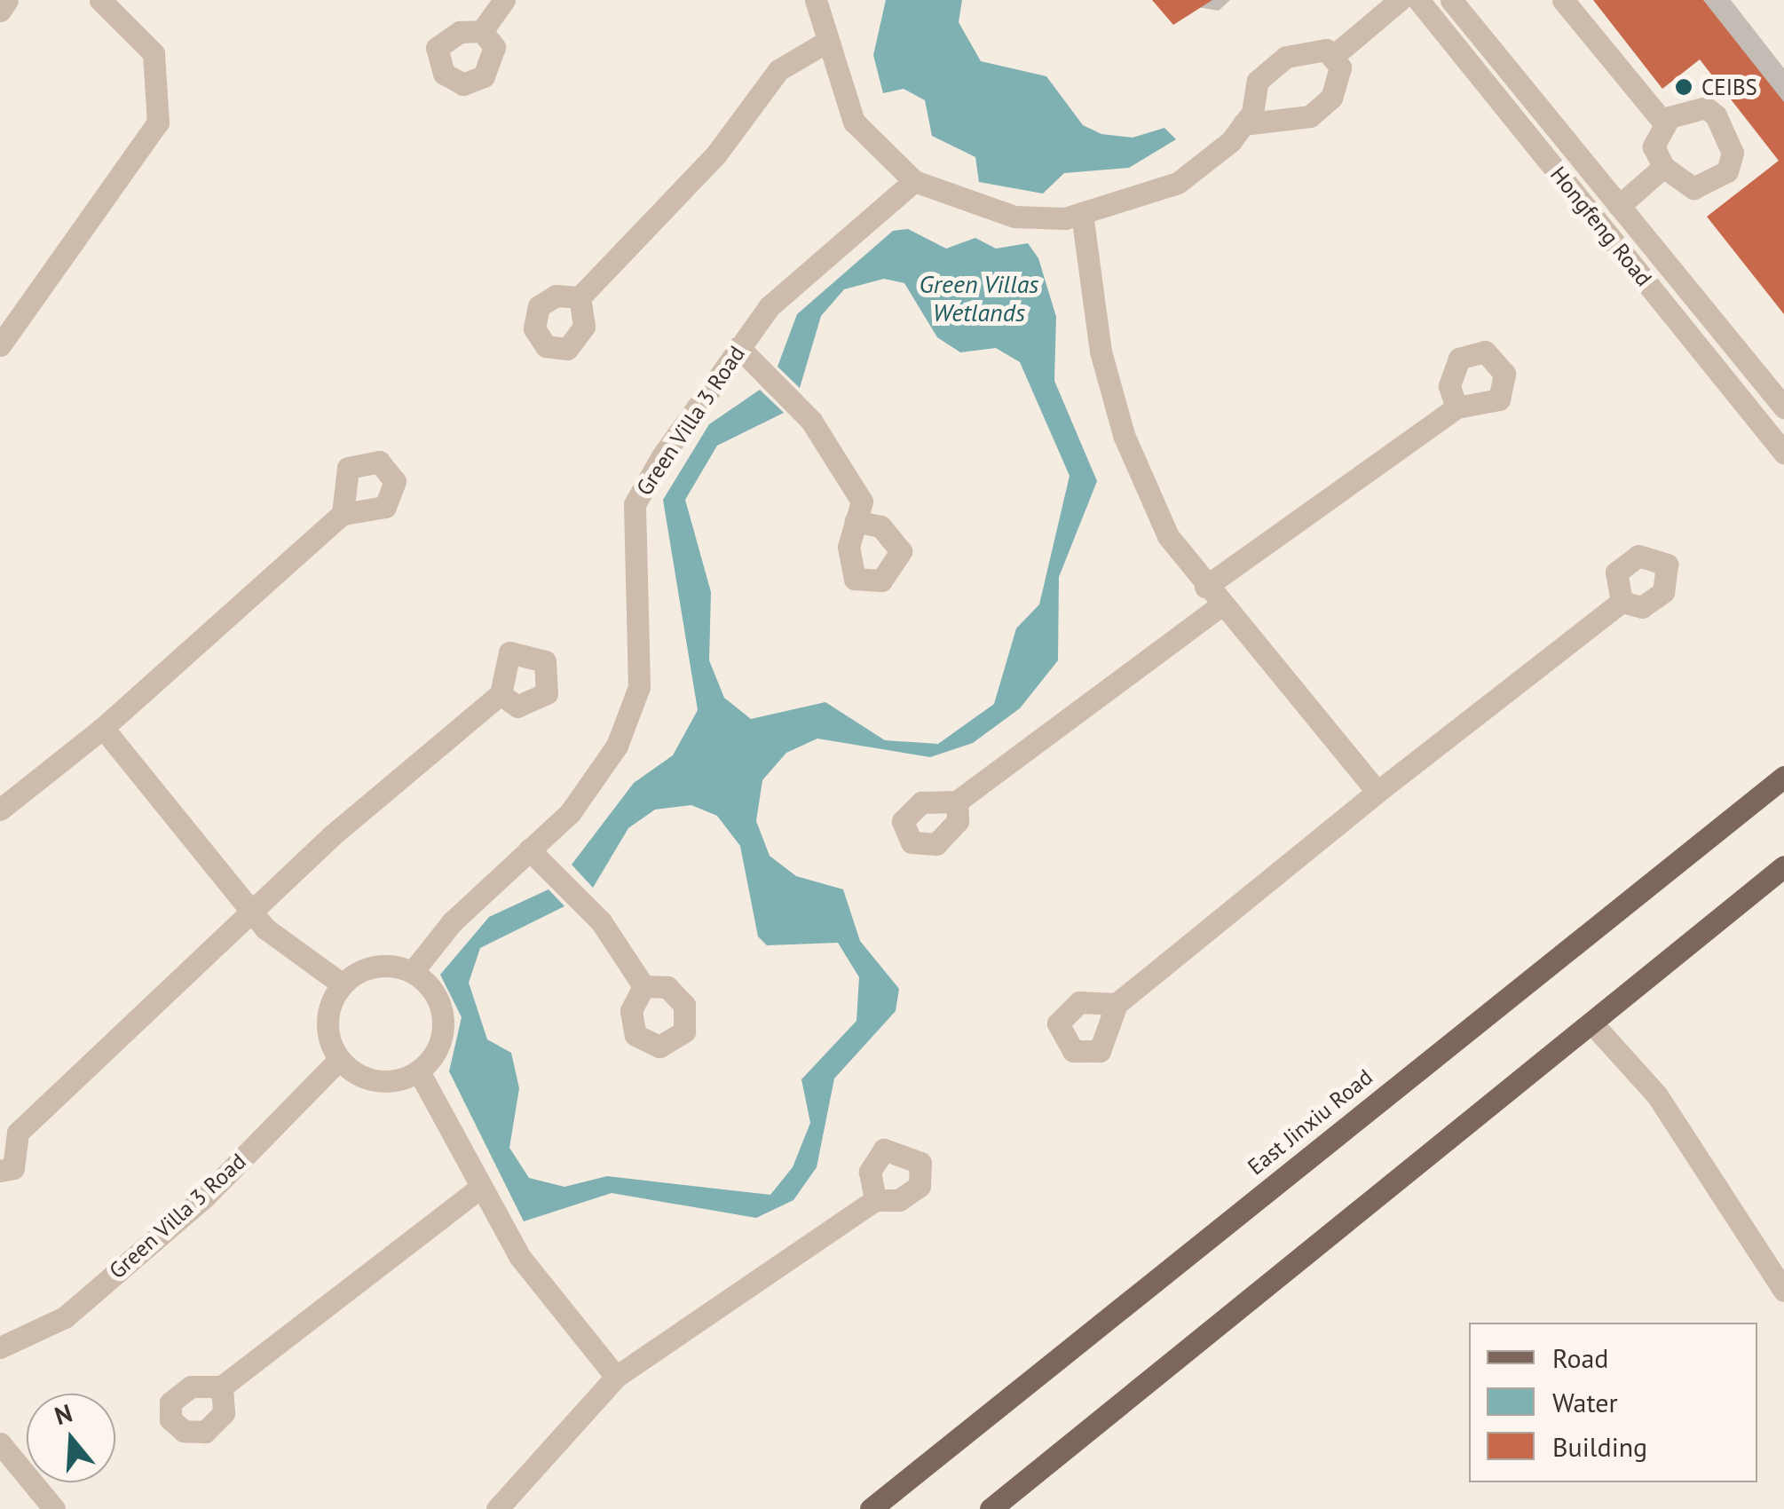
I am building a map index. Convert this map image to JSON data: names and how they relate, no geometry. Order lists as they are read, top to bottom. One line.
{"streets":{"main road":["East Jinxiu Road"],"street":["Hongfeng Road","Green Villa 3 Road"]},"water":["Green Villas Wetlands"],"places":["CEIBS"],"legend":["Road","Water","Building"],"north":"top"}
